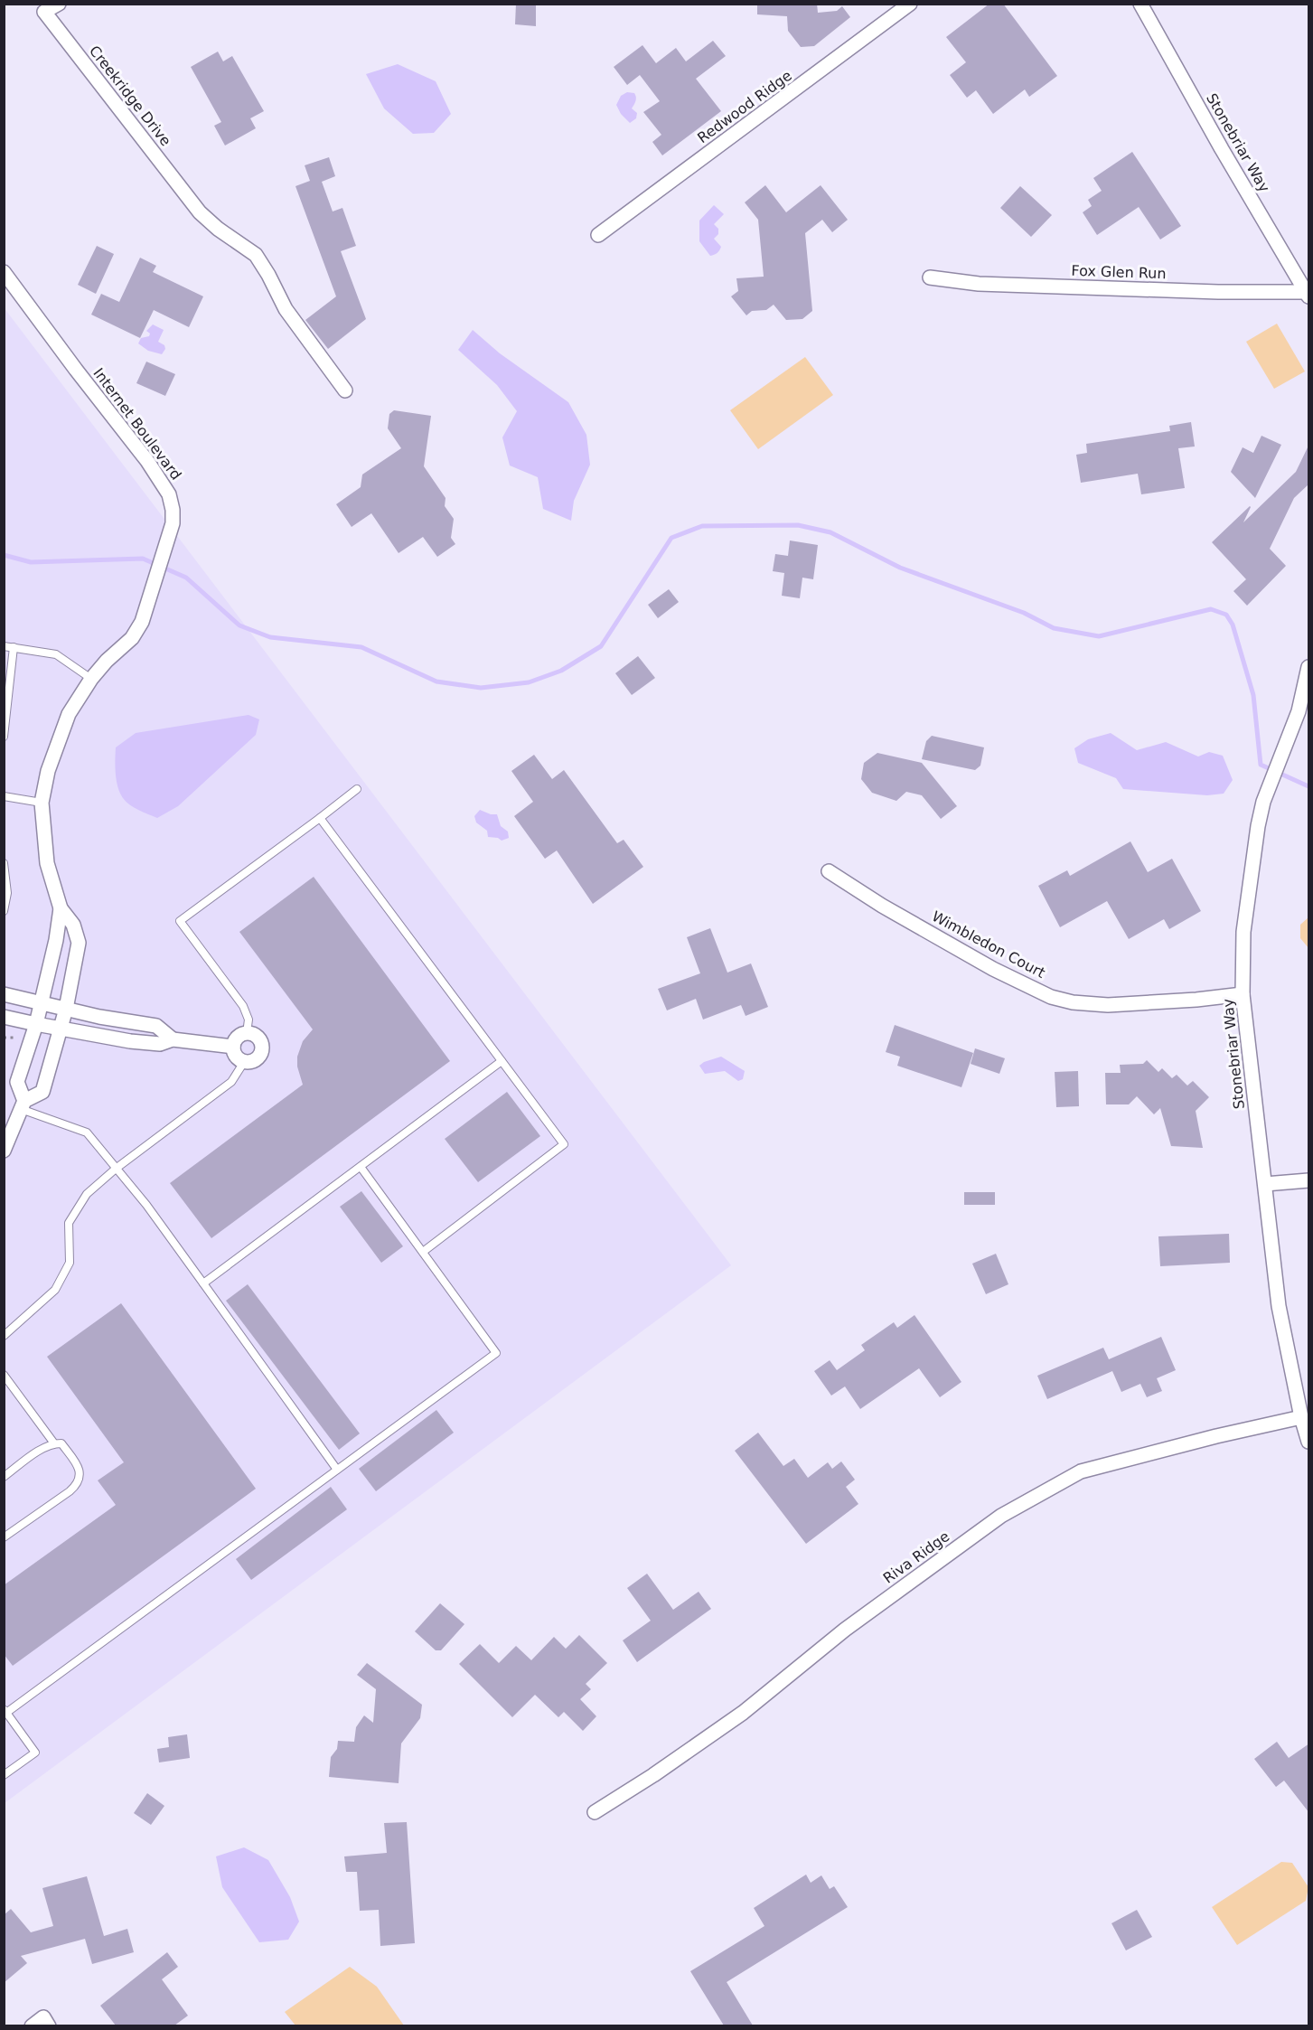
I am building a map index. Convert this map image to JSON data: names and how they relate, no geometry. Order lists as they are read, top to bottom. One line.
{"streets":{"street":["Creekridge Drive","Redwood Ridge","Stonebriar Way","Fox Glen Run","Internet Boulevard","Wimbledon Court","Riva Ridge"]},"crossings":[["Stonebriar Way","Fox Glen Run"],["Stonebriar Way","Wimbledon Court"],["Stonebriar Way","Riva Ridge"]]}
